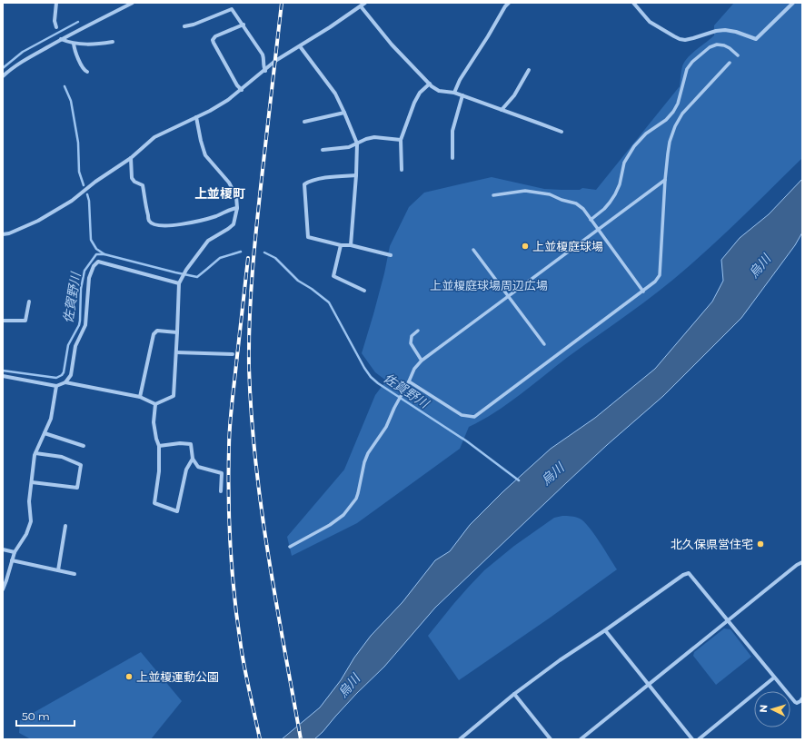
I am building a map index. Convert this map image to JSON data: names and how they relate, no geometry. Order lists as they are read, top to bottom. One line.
{"districts":["上並榎町"],"water":["烏川","佐賀野川"],"parks":["上並榎庭球場周辺広場"],"places":["上並榎庭球場","北久保県営住宅","上並榎運動公園"],"scale_bar":"50 m","north":"left"}
